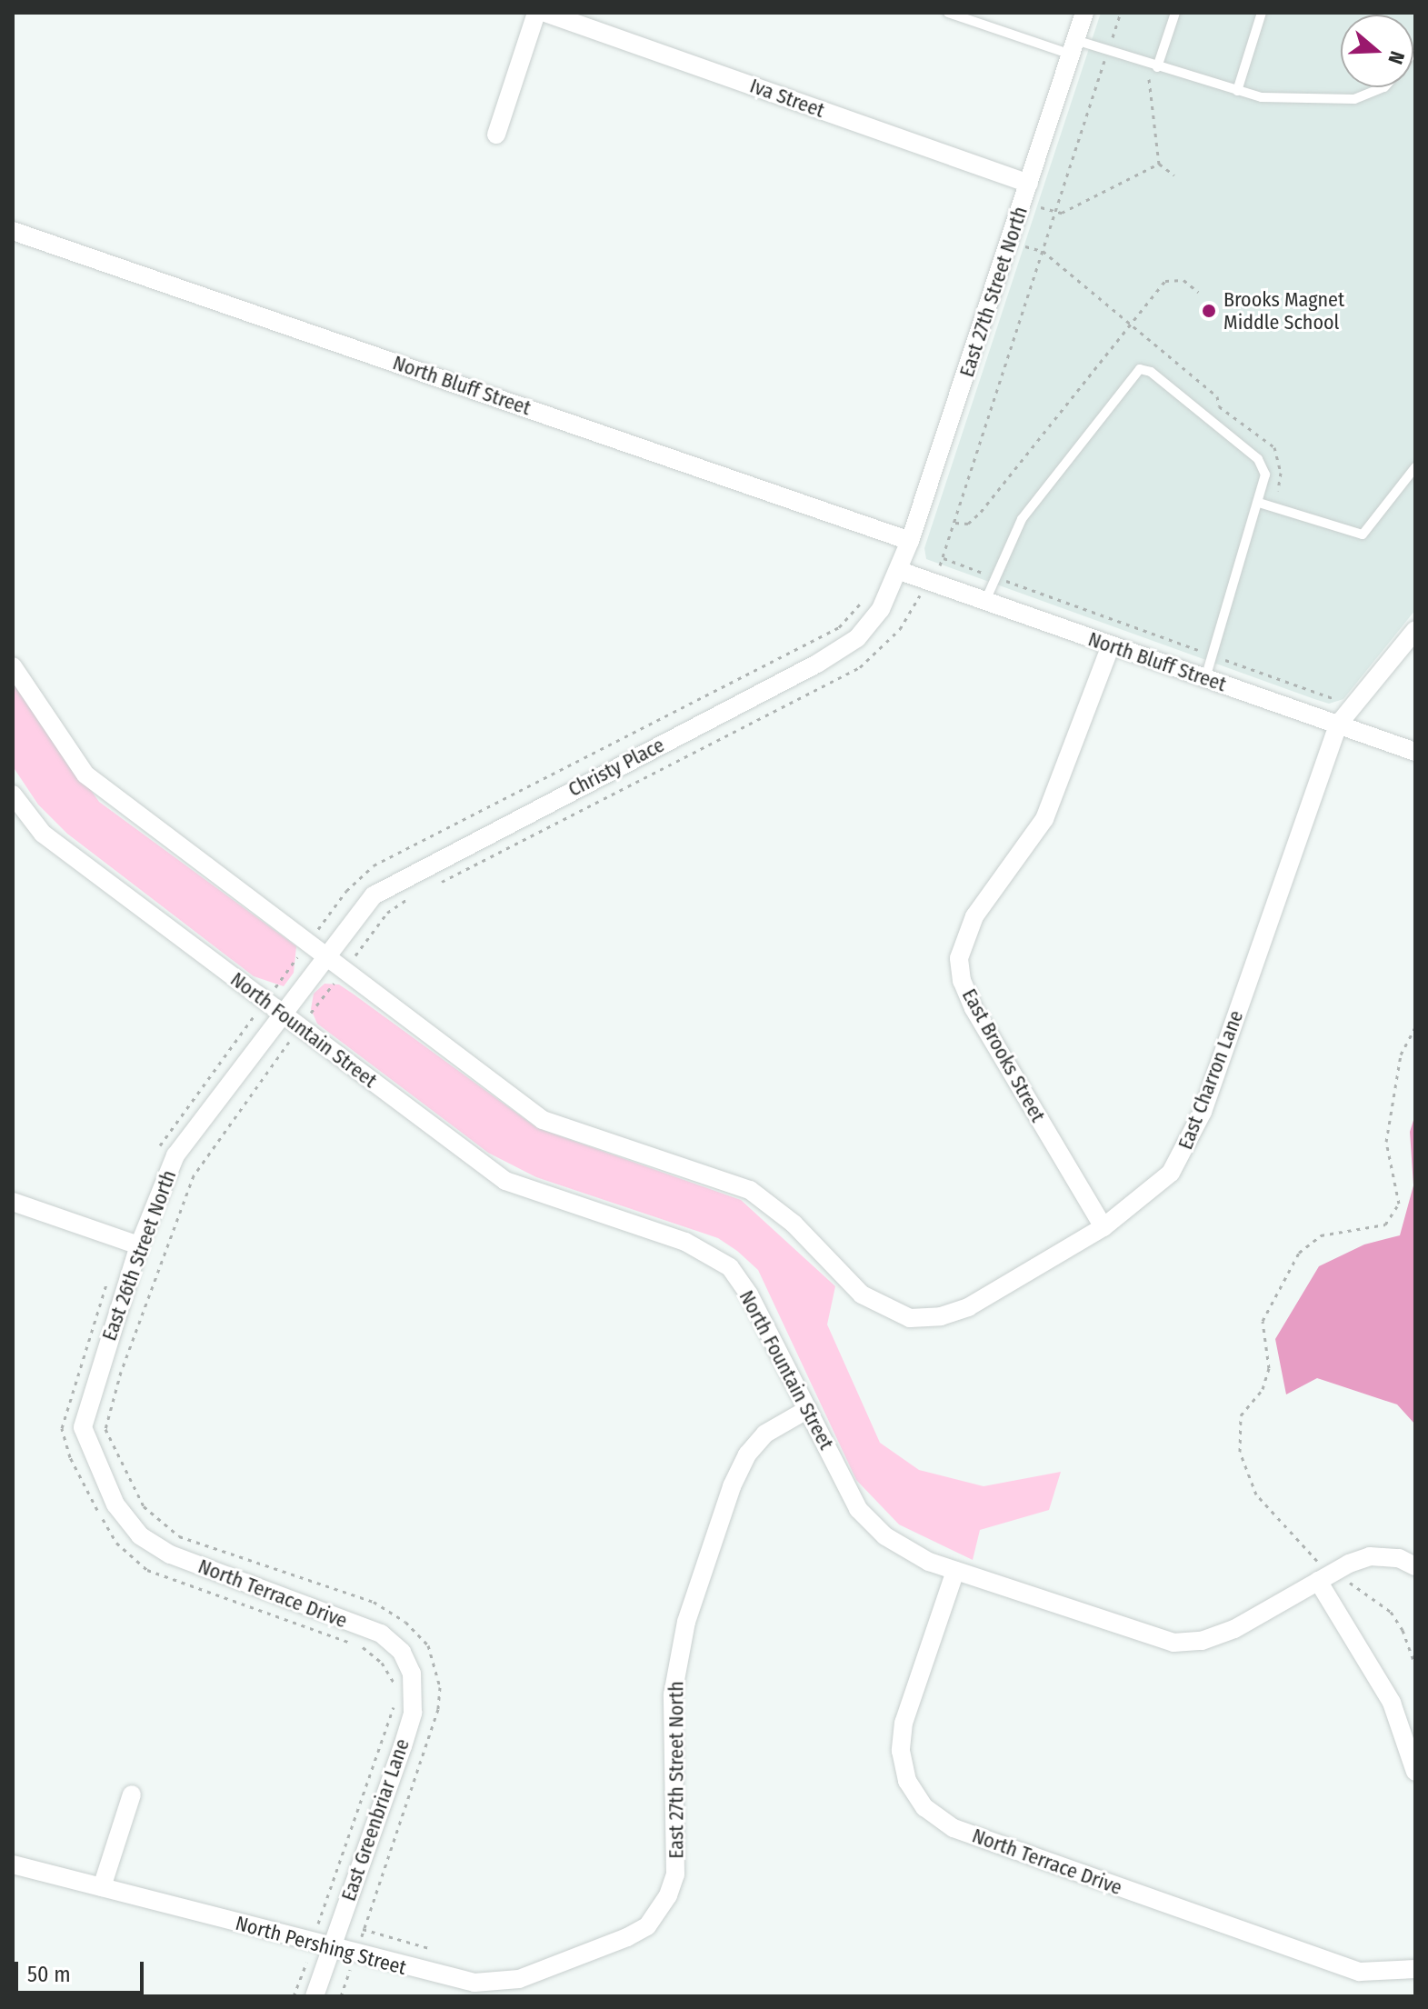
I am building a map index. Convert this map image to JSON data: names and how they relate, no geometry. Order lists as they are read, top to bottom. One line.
{"streets":{"street":["Iva Street","East 27th Street North","North Bluff Street","Christy Place","North Fountain Street","East Brooks Street","East Charron Lane","East 26th Street North","North Terrace Drive","East Greenbriar Lane","North Pershing Street"]},"crossings":[["Iva Street","East 27th Street North"],["East 27th Street North","North Bluff Street"],["East 27th Street North","Christy Place"],["East 27th Street North","North Fountain Street"],["East 27th Street North","North Pershing Street"],["North Bluff Street","Christy Place"],["North Bluff Street","East Brooks Street"],["North Bluff Street","East Charron Lane"],["Christy Place","East 26th Street North"],["North Fountain Street","East 26th Street North"],["North Fountain Street","North Terrace Drive"],["East Brooks Street","East Charron Lane"],["East 26th Street North","North Terrace Drive"],["North Terrace Drive","East Greenbriar Lane"],["East Greenbriar Lane","North Pershing Street"]],"places":["Brooks Magnet Middle School"],"scale_bar":"50 m","north":"right"}
